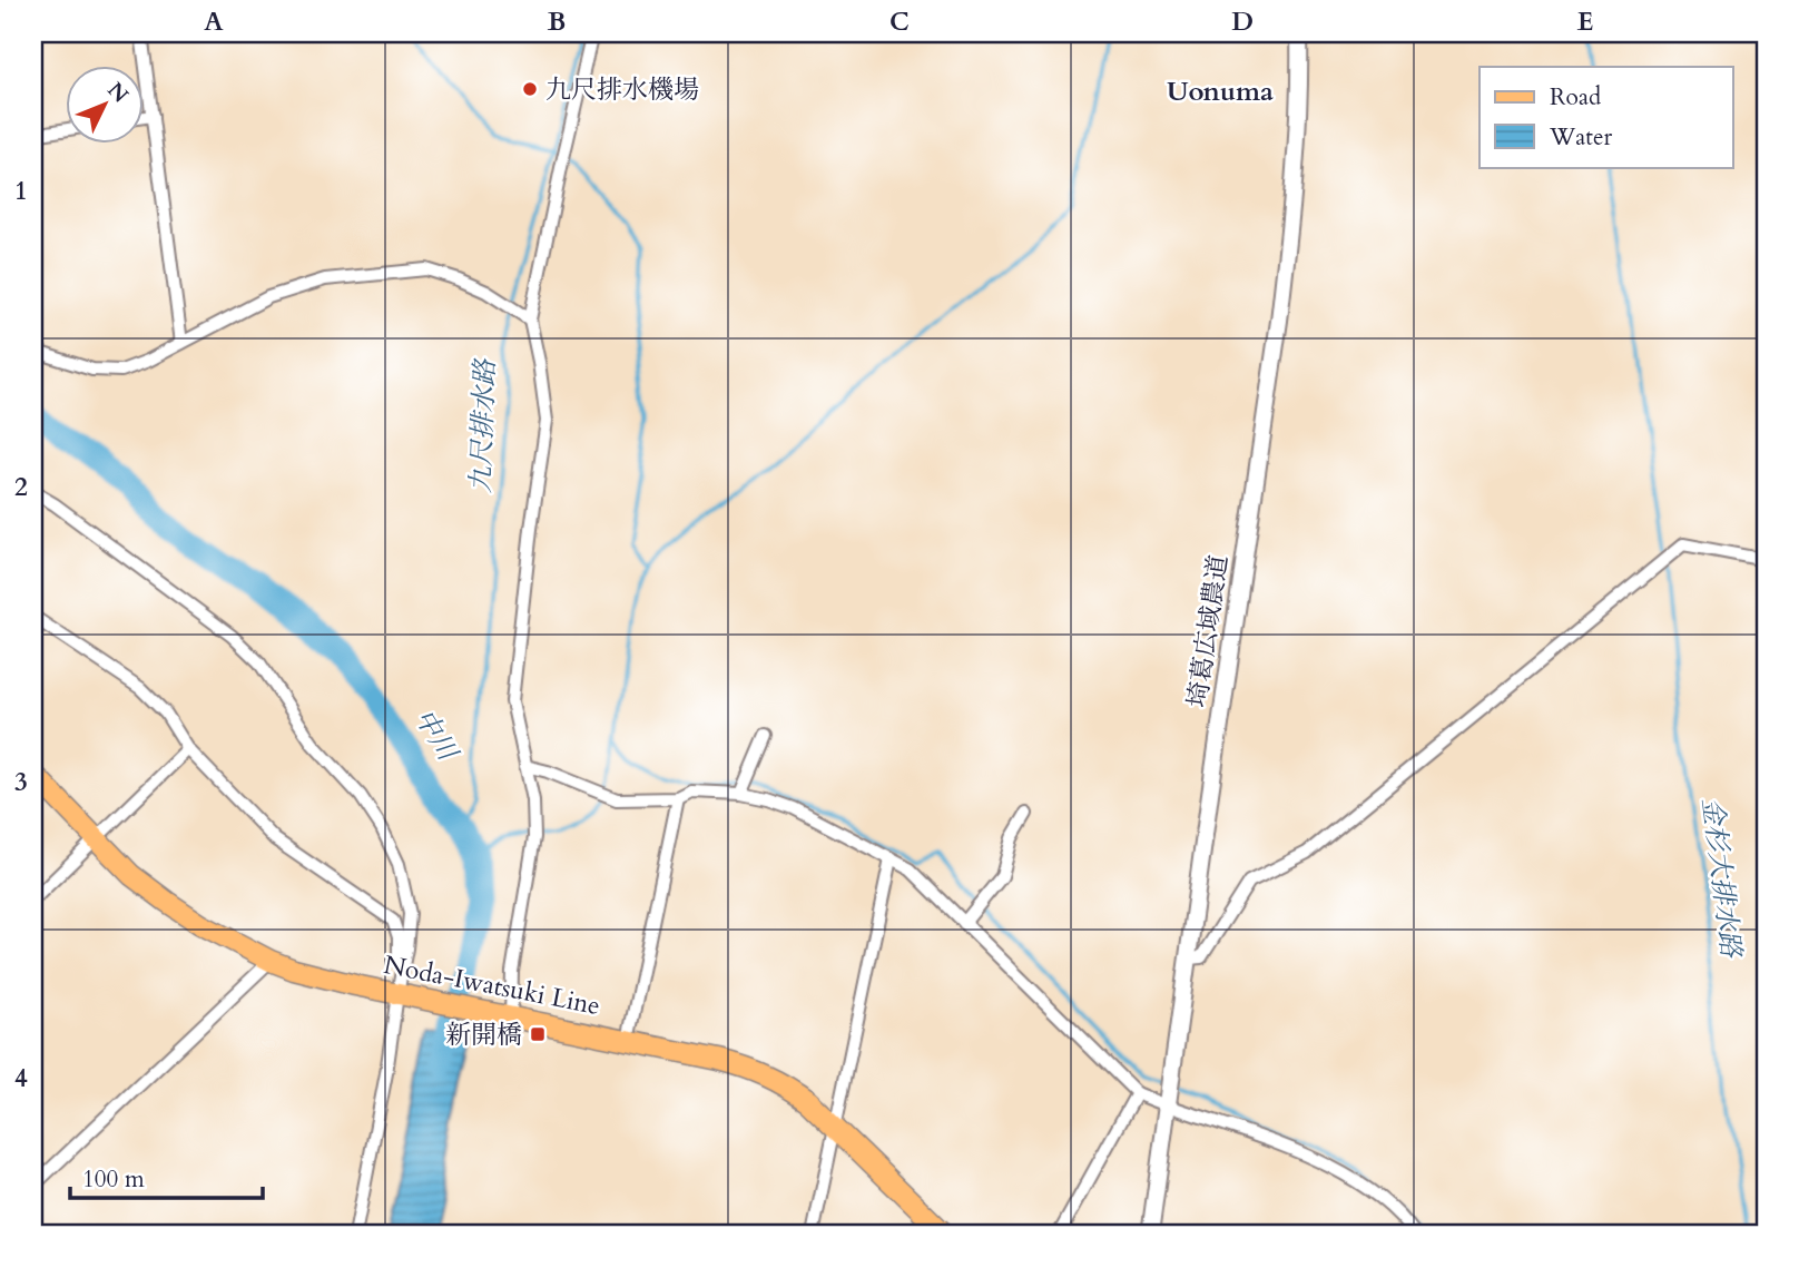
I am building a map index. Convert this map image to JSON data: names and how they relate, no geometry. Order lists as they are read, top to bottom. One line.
{"streets":{"main road":["Noda-Iwatsuki Line"],"street":["埼葛広域農道"]},"districts":["Uonuma"],"water":["九尺排水路","中川","金杉大排水路"],"places":{"other":["九尺排水機場"],"transit":["新開橋"]},"legend":["Road","Water"],"scale_bar":"100 m","north":"top right","grid":{"columns":["A","B","C","D","E"],"rows":["1","2","3","4"]}}
